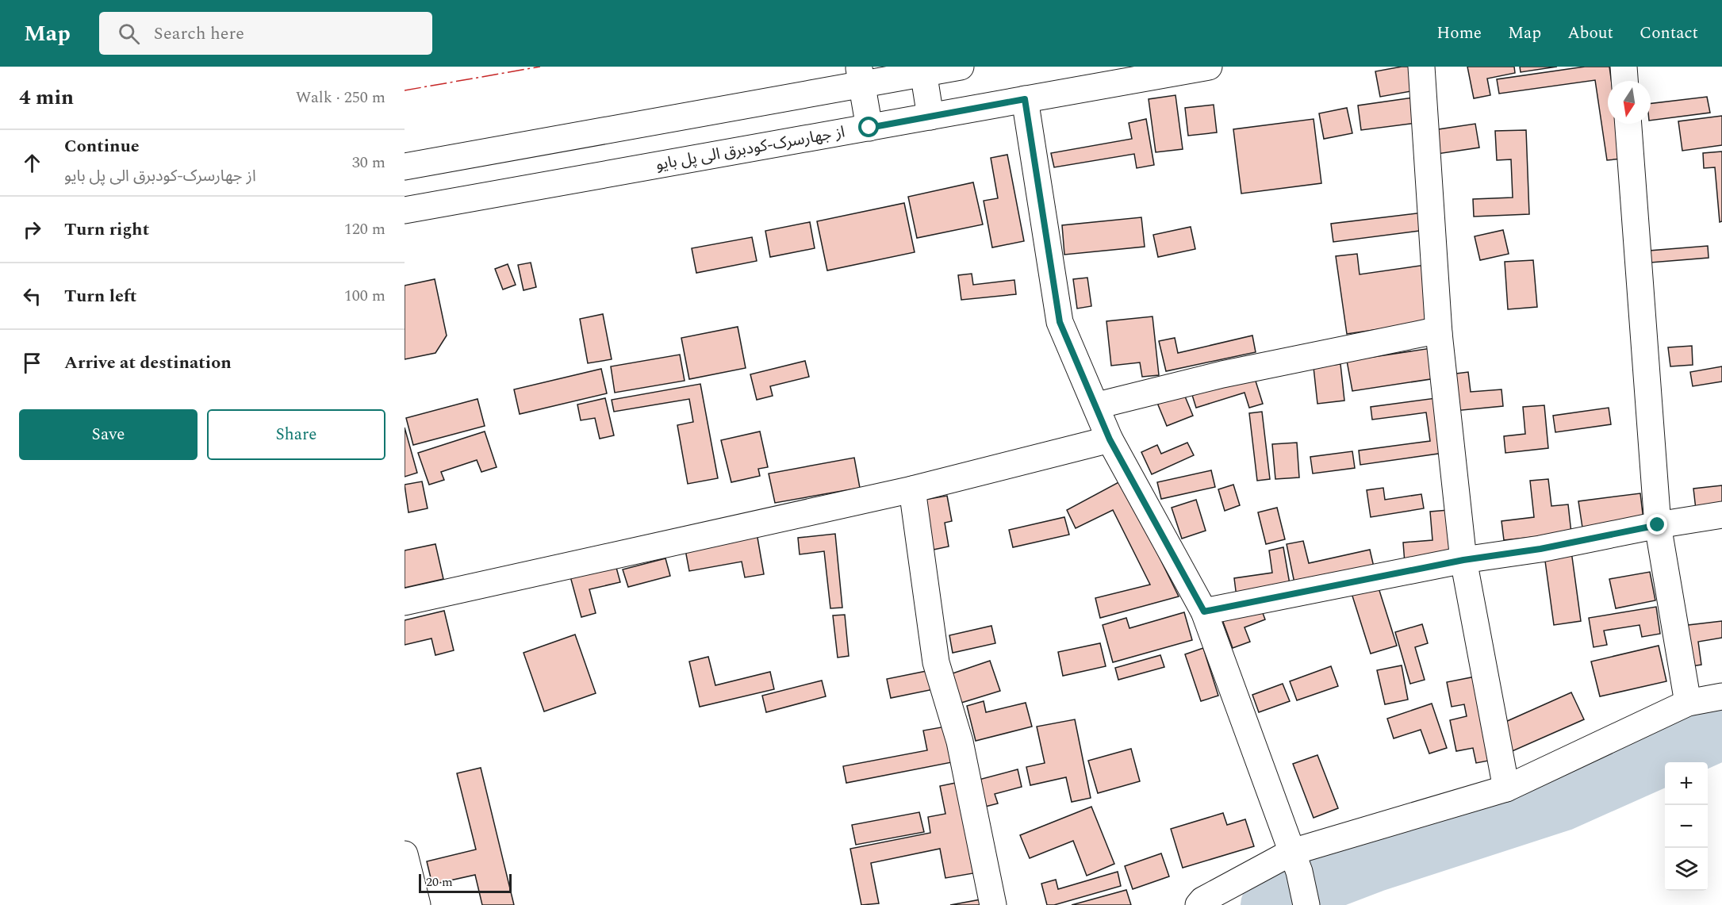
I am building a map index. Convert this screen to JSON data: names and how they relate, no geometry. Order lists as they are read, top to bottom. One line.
{"streets":{"street":["از جهارسرک-کودبرق الی پل بایو"]},"scale_bar":"20 m","north":"bottom","page":{"header":"Map","search":"Search here","nav":["Home","Map","About","Contact"],"heading":["4 min","Walk · 250 m"],"list":[["Continue","از جهارسرک-کودبرق الی پل بایو","30 m"],["Turn right","120 m"],["Turn left","100 m"],"Arrive at destination"],"buttons":["Save","Share"],"map_buttons":["+","−"],"scale":"20 m"}}
